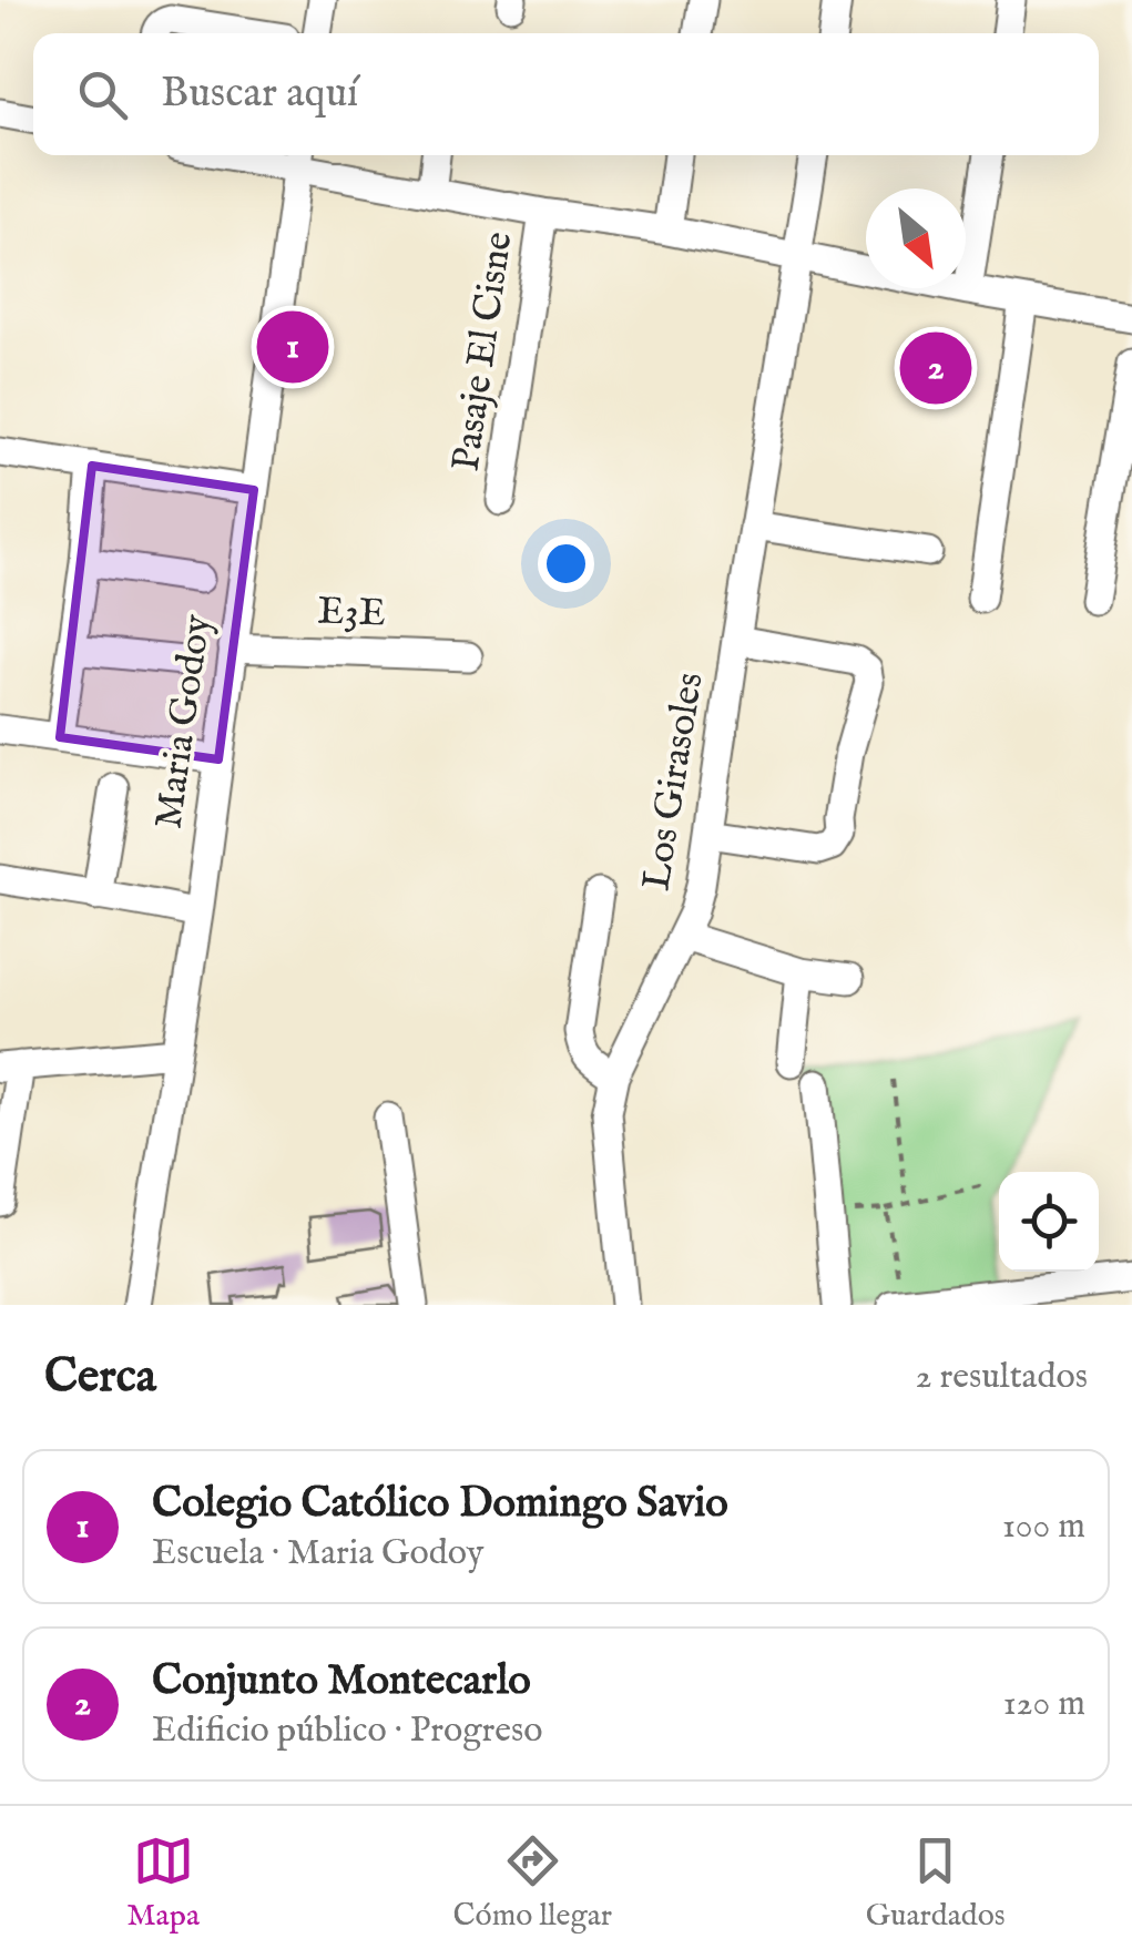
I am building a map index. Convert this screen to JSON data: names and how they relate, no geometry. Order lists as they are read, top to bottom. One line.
{"streets":{"street":["Pasaje El Cisne","E3E","Maria Godoy","Los Girasoles"]},"crossings":[["E3E","Maria Godoy"]],"north":"bottom right","page":{"search":"Buscar aquí","pins":["1","2"],"heading":["Cerca","2 resultados"],"list":[{"mark":"1","name":"Colegio Católico Domingo Savio","note":"Escuela · Maria Godoy","value":"100 m"},{"mark":"2","name":"Conjunto Montecarlo","note":"Edificio público · Progreso","value":"120 m"}],"nav":["Mapa","Cómo llegar","Guardados"]}}
